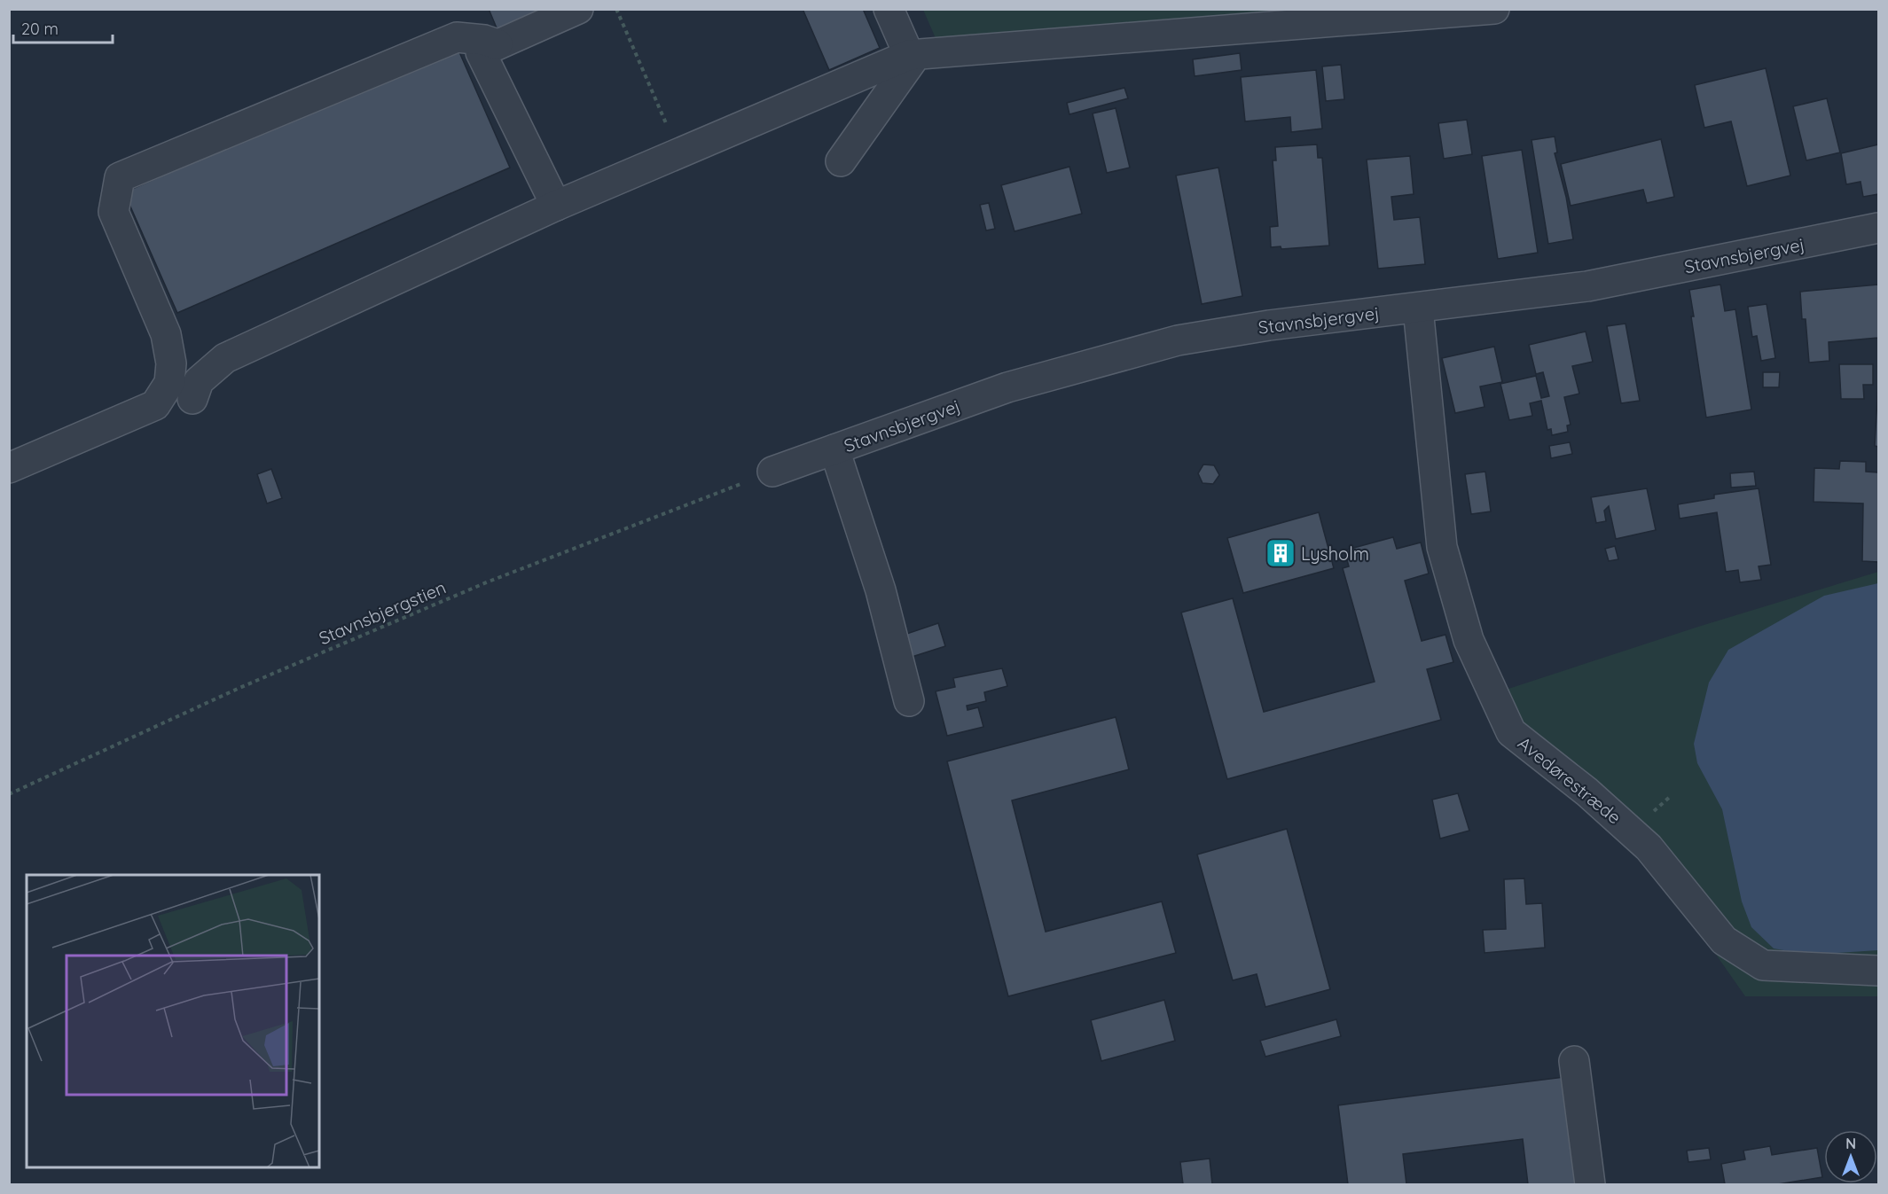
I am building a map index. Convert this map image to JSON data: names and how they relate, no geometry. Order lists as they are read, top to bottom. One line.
{"streets":{"street":["Stavnsbjergvej","Avedørestræde"],"path":["Stavnsbjergstien"]},"crossings":[["Stavnsbjergvej","Stavnsbjergstien"],["Stavnsbjergvej","Avedørestræde"]],"places":{"building":["Lysholm"]},"scale_bar":"20 m","north":"top"}
